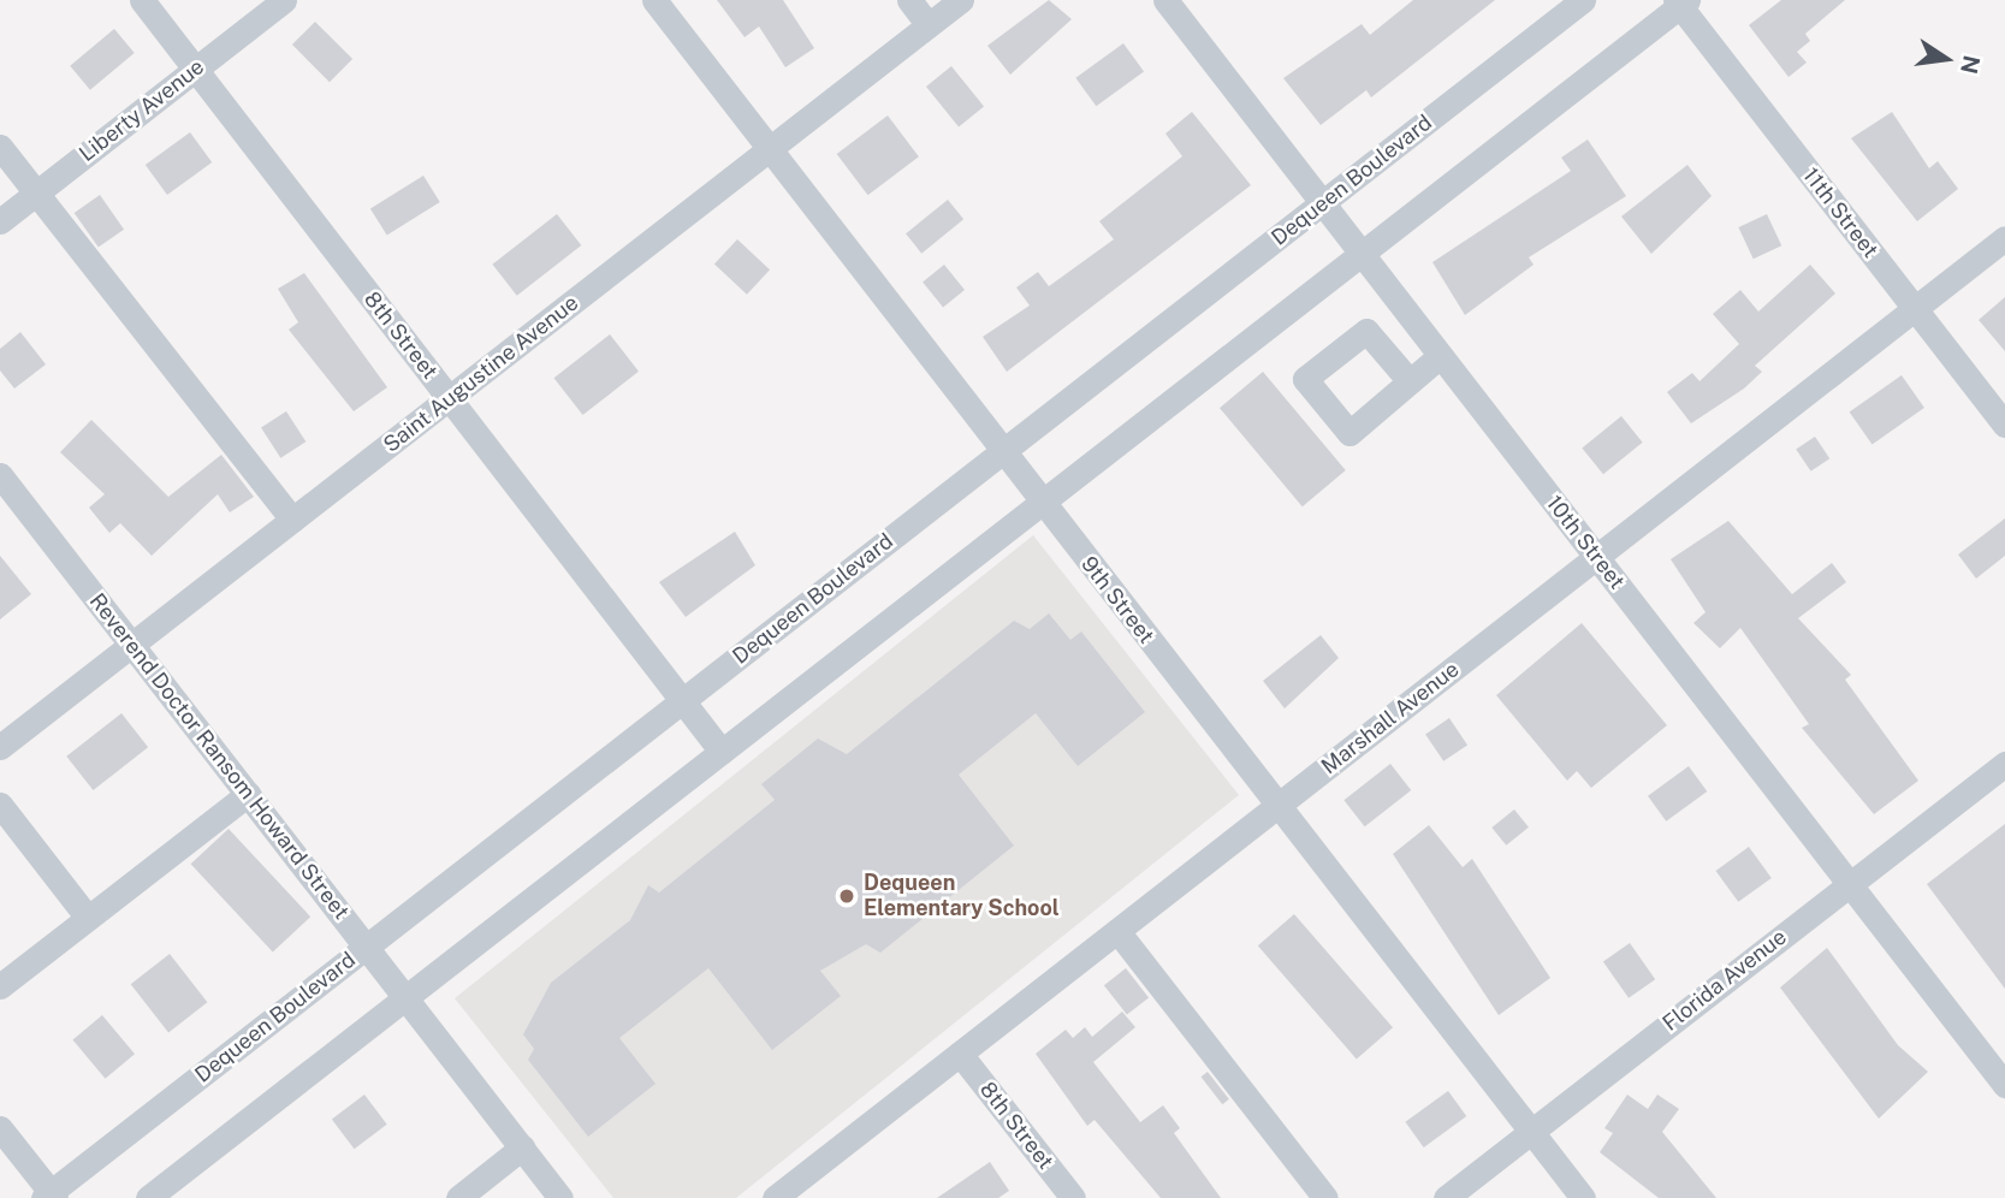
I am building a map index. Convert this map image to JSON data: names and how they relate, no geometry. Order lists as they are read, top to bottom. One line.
{"streets":{"street":["Liberty Avenue","Dequeen Boulevard","11th Street","8th Street","Saint Augustine Avenue","10th Street","9th Street","Marshall Avenue","Reverend Doctor Ransom Howard Street","Florida Avenue"]},"crossings":[["Liberty Avenue","8th Street"],["Dequeen Boulevard","8th Street"],["Dequeen Boulevard","10th Street"],["Dequeen Boulevard","9th Street"],["Dequeen Boulevard","Reverend Doctor Ransom Howard Street"],["11th Street","Marshall Avenue"],["8th Street","Saint Augustine Avenue"],["8th Street","Marshall Avenue"],["Saint Augustine Avenue","9th Street"],["Saint Augustine Avenue","Reverend Doctor Ransom Howard Street"],["10th Street","Marshall Avenue"],["10th Street","Florida Avenue"],["9th Street","Marshall Avenue"],["9th Street","Florida Avenue"]],"places":["Dequeen Elementary School"],"north":"right"}
